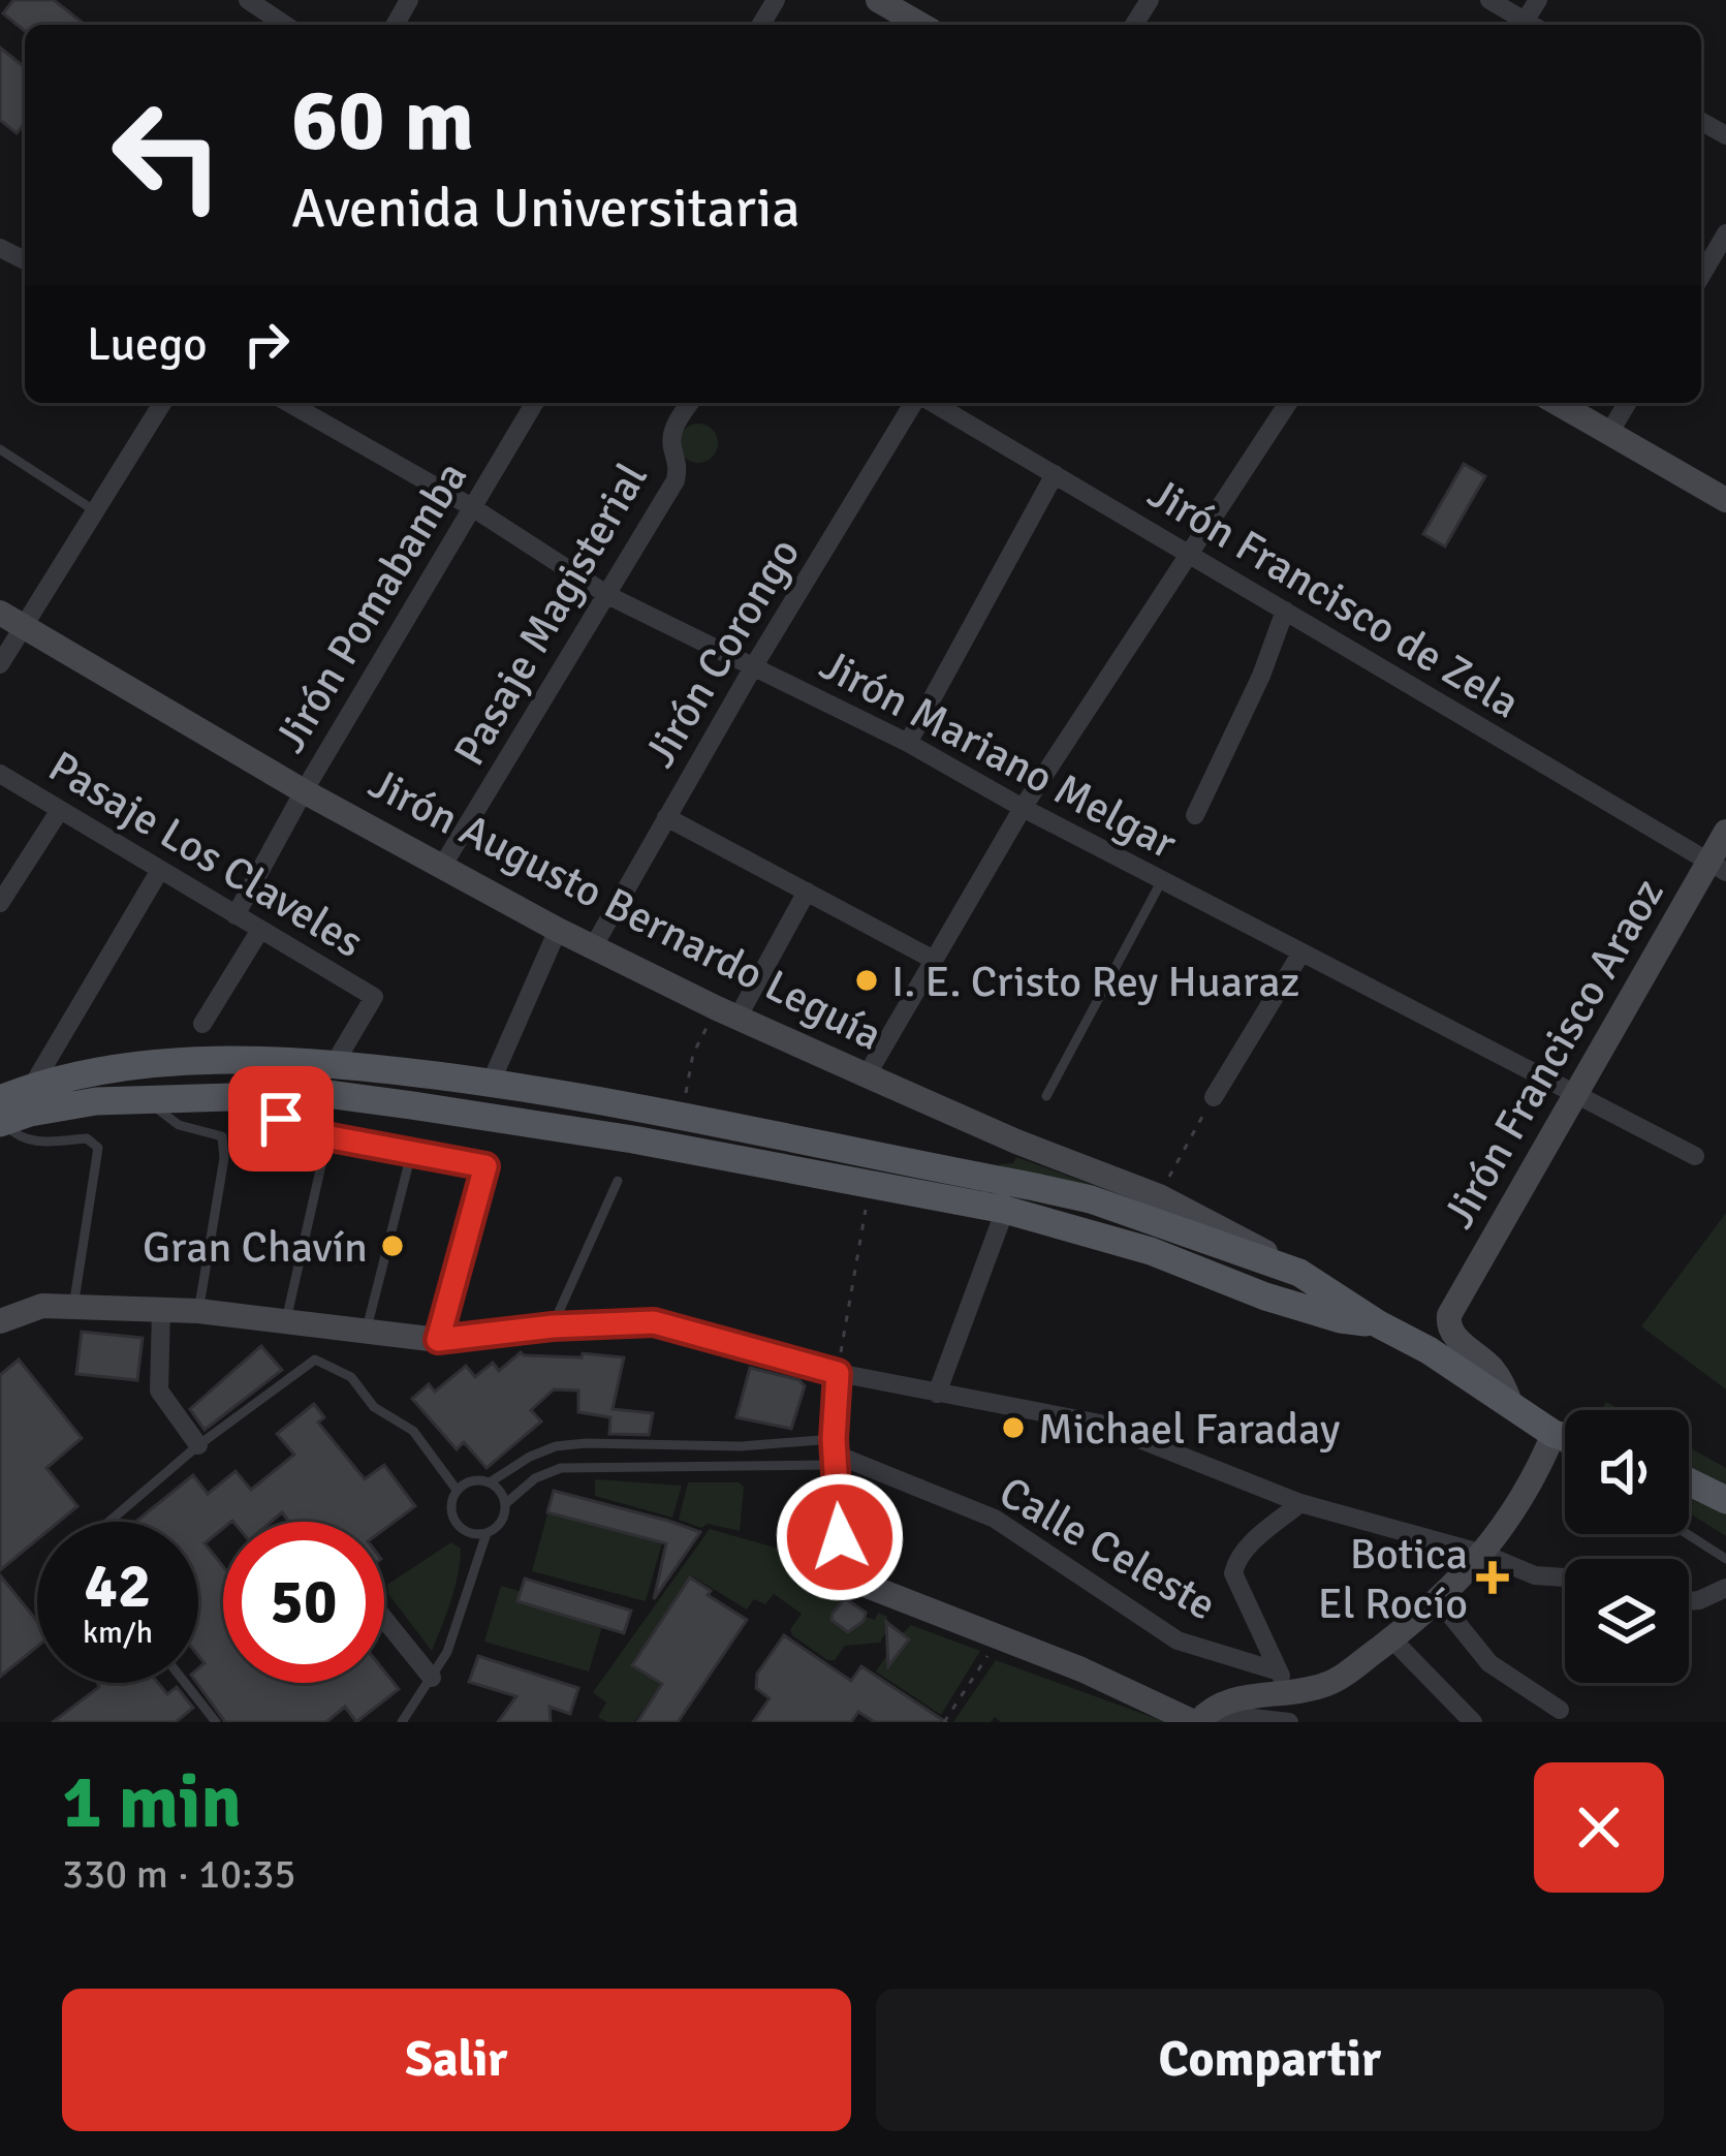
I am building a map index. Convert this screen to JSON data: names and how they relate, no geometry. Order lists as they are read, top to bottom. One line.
{"streets":{"main road":["Jirón Augusto Bernardo Leguía","Jirón Francisco Araoz"],"street":["Jirón Francisco de Zela","Jirón Pomabamba","Pasaje Magisterial","Jirón Corongo","Jirón Mariano Melgar","Pasaje Los Claveles","Calle Celeste"]},"crossings":[["Jirón Francisco de Zela","Jirón Francisco Araoz"],["Jirón Pomabamba","Jirón Mariano Melgar"],["Jirón Pomabamba","Pasaje Los Claveles"],["Jirón Pomabamba","Jirón Augusto Bernardo Leguía"],["Pasaje Magisterial","Jirón Mariano Melgar"],["Pasaje Magisterial","Jirón Augusto Bernardo Leguía"],["Jirón Corongo","Jirón Mariano Melgar"],["Jirón Corongo","Jirón Augusto Bernardo Leguía"],["Jirón Mariano Melgar","Jirón Francisco Araoz"]],"places":{"other":["I. E. Cristo Rey Huaraz","Gran Chavín","Michael Faraday"],"health":["Botica El Rocío"]},"page":{"turn":["60 m","Avenida Universitaria"],"then":"Luego","speed":"42 km/h","limit":"50","heading":["1 min","330 m · 10:35"],"buttons":["Salir","Compartir"]}}
